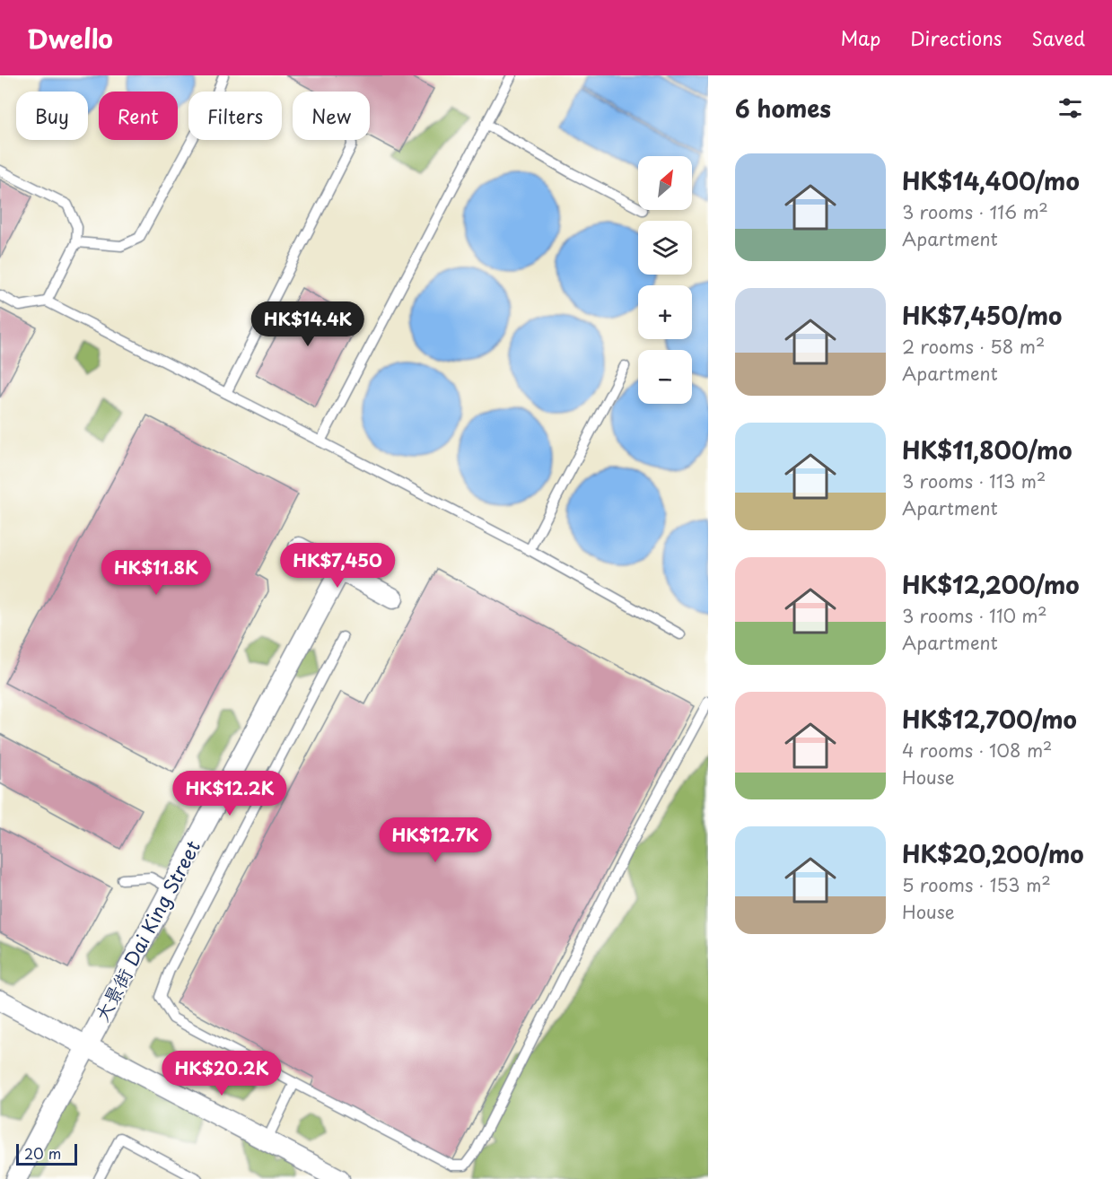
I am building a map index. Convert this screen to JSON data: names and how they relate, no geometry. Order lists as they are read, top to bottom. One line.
{"streets":{"street":["大景街 Dai King Street"]},"scale_bar":"20 m","north":"top right","page":{"header":"Dwello","nav":["Map","Directions","Saved"],"heading":"6 homes","chip":["Buy","Rent","Filters","New"],"list":[{"name":"HK$14,400/mo","note":"3 rooms · 116 m² · Apartment"},{"name":"HK$7,450/mo","note":"2 rooms · 58 m² · Apartment"},{"name":"HK$11,800/mo","note":"3 rooms · 113 m² · Apartment"},{"name":"HK$12,200/mo","note":"3 rooms · 110 m² · Apartment"},{"name":"HK$12,700/mo","note":"4 rooms · 108 m² · House"},{"name":"HK$20,200/mo","note":"5 rooms · 153 m² · House"}],"map_buttons":["+","−"],"price":["HK$14.4K","HK$7,450","HK$11.8K","HK$12.2K","HK$12.7K","HK$20.2K"],"scale":"20 m"}}
